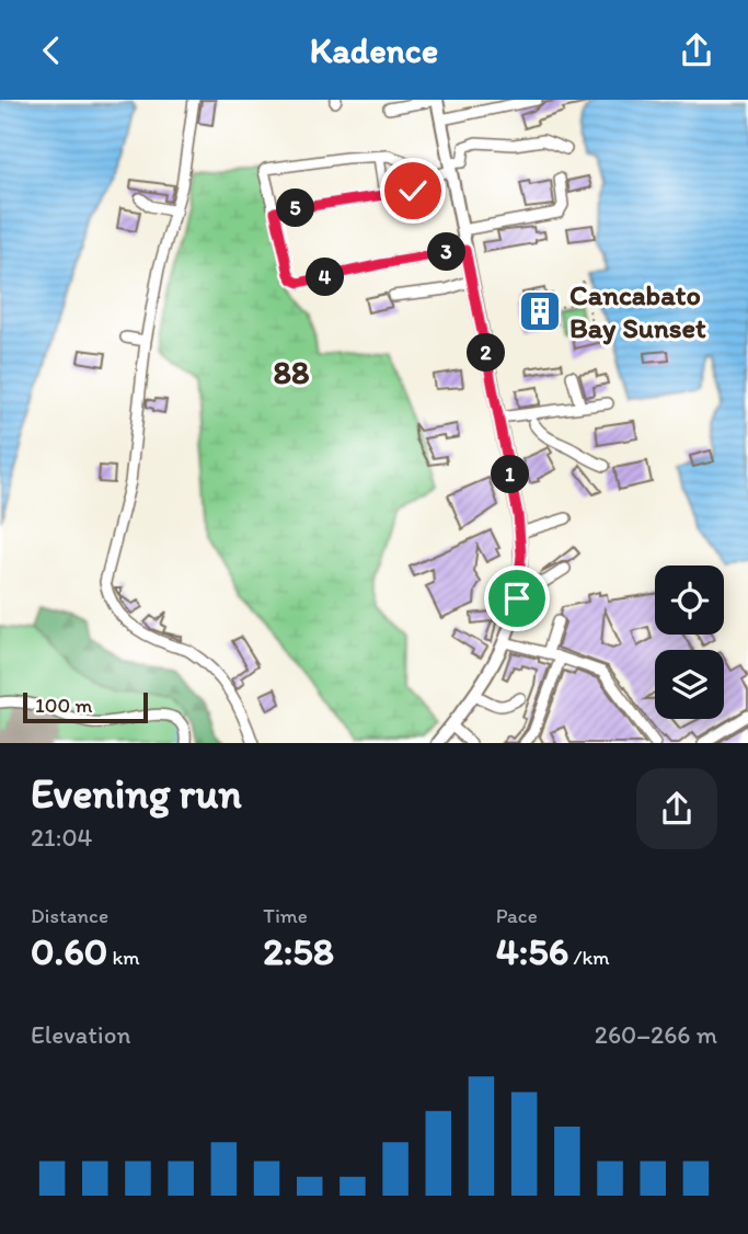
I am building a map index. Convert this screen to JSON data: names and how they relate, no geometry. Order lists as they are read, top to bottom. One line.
{"districts":["88"],"places":{"building":["Cancabato Bay Sunset"]},"scale_bar":"100 m","page":{"header":"Kadence","pins":["5","3","4","2","1"],"scale":"100 m","heading":["Evening run","21:04"],"stats":[["Distance","0.60 km"],["Time","2:58"],["Pace","4:56 /km"]],"chart":["Elevation","260–266 m"]}}
